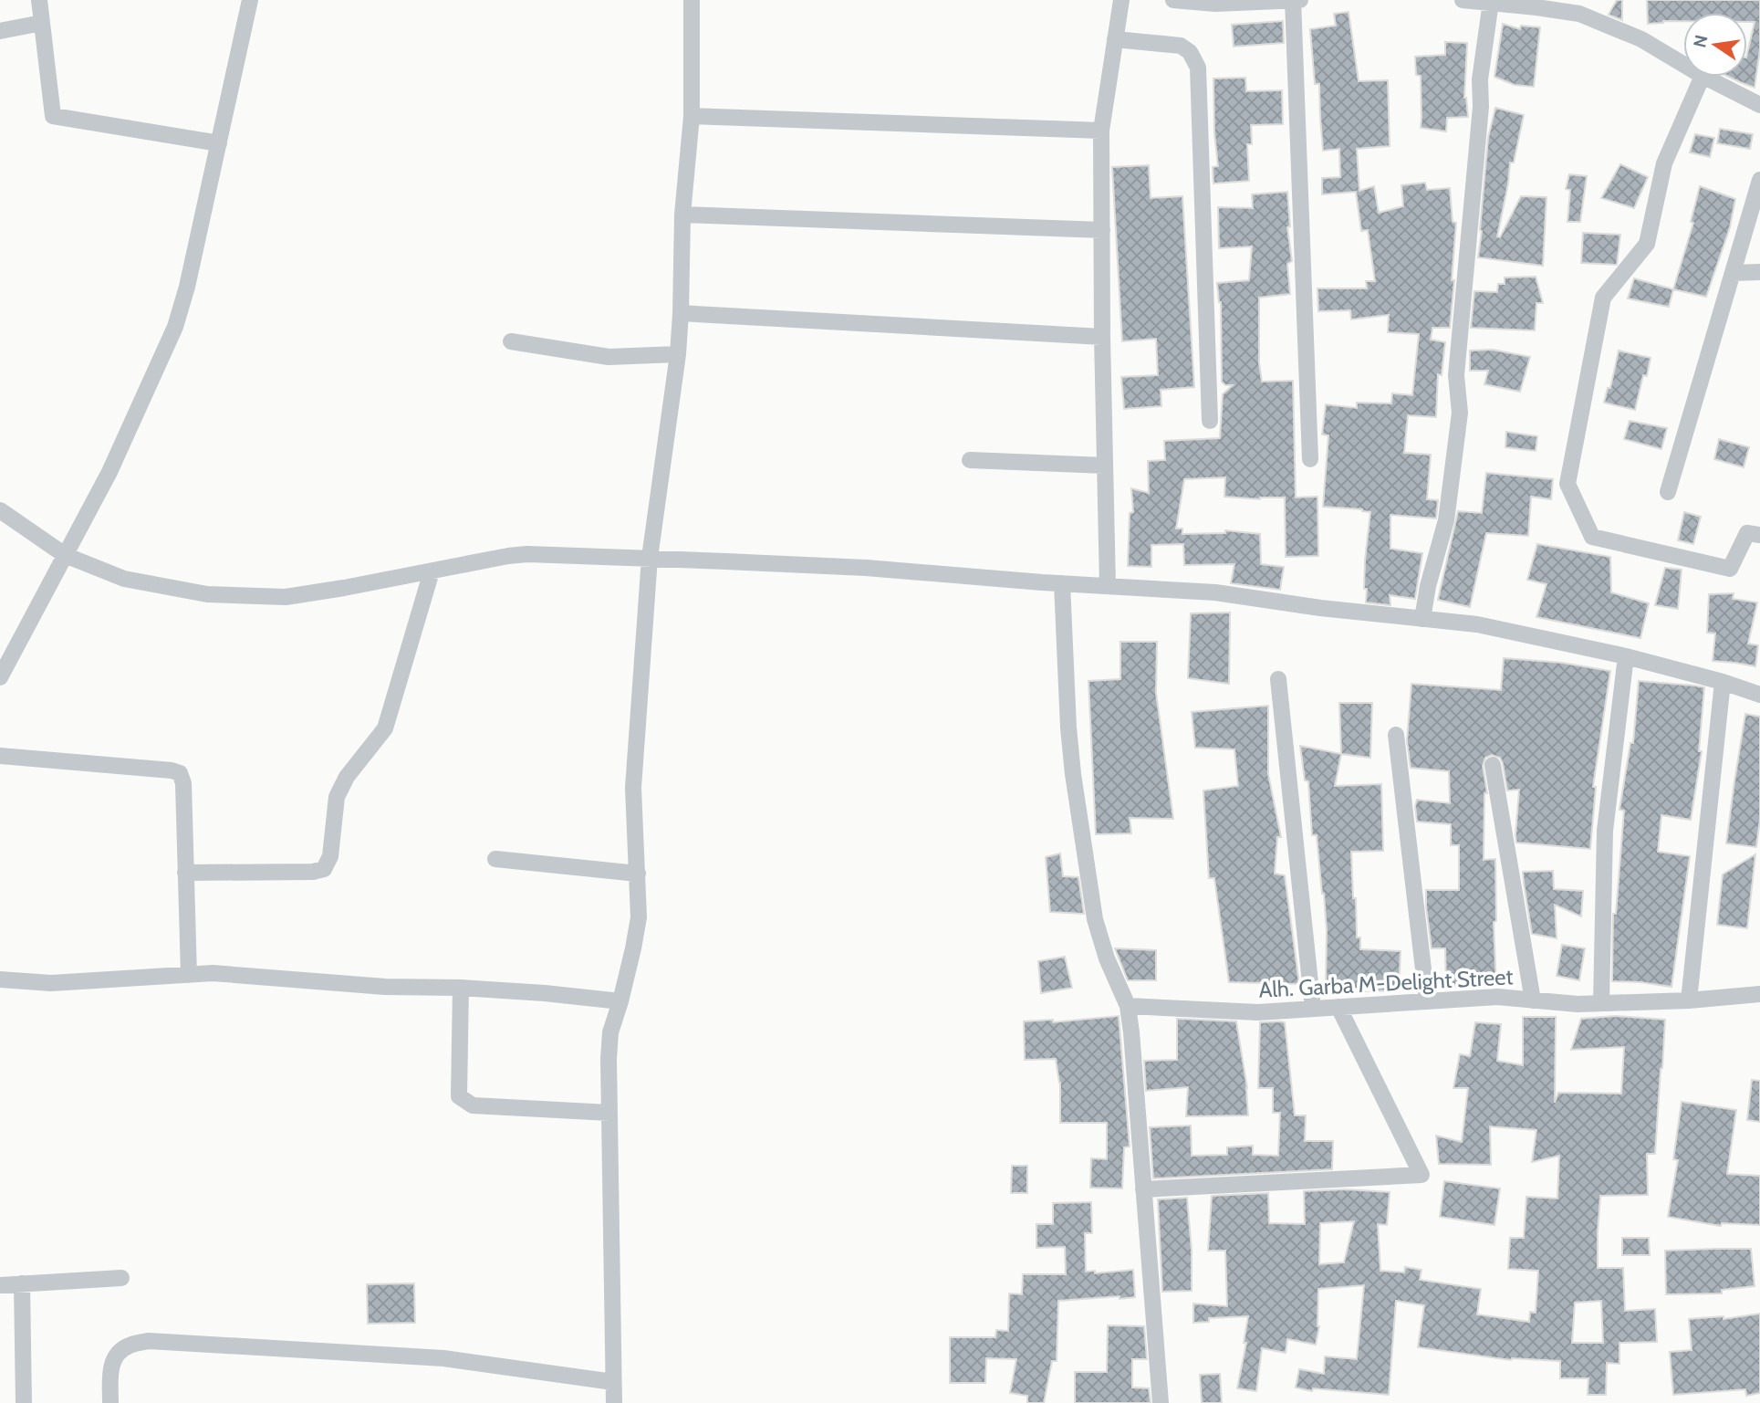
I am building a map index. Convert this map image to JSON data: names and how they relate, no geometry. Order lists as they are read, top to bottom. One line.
{"streets":{"street":["Alh. Garba M-Delight Street"]},"north":"left"}
